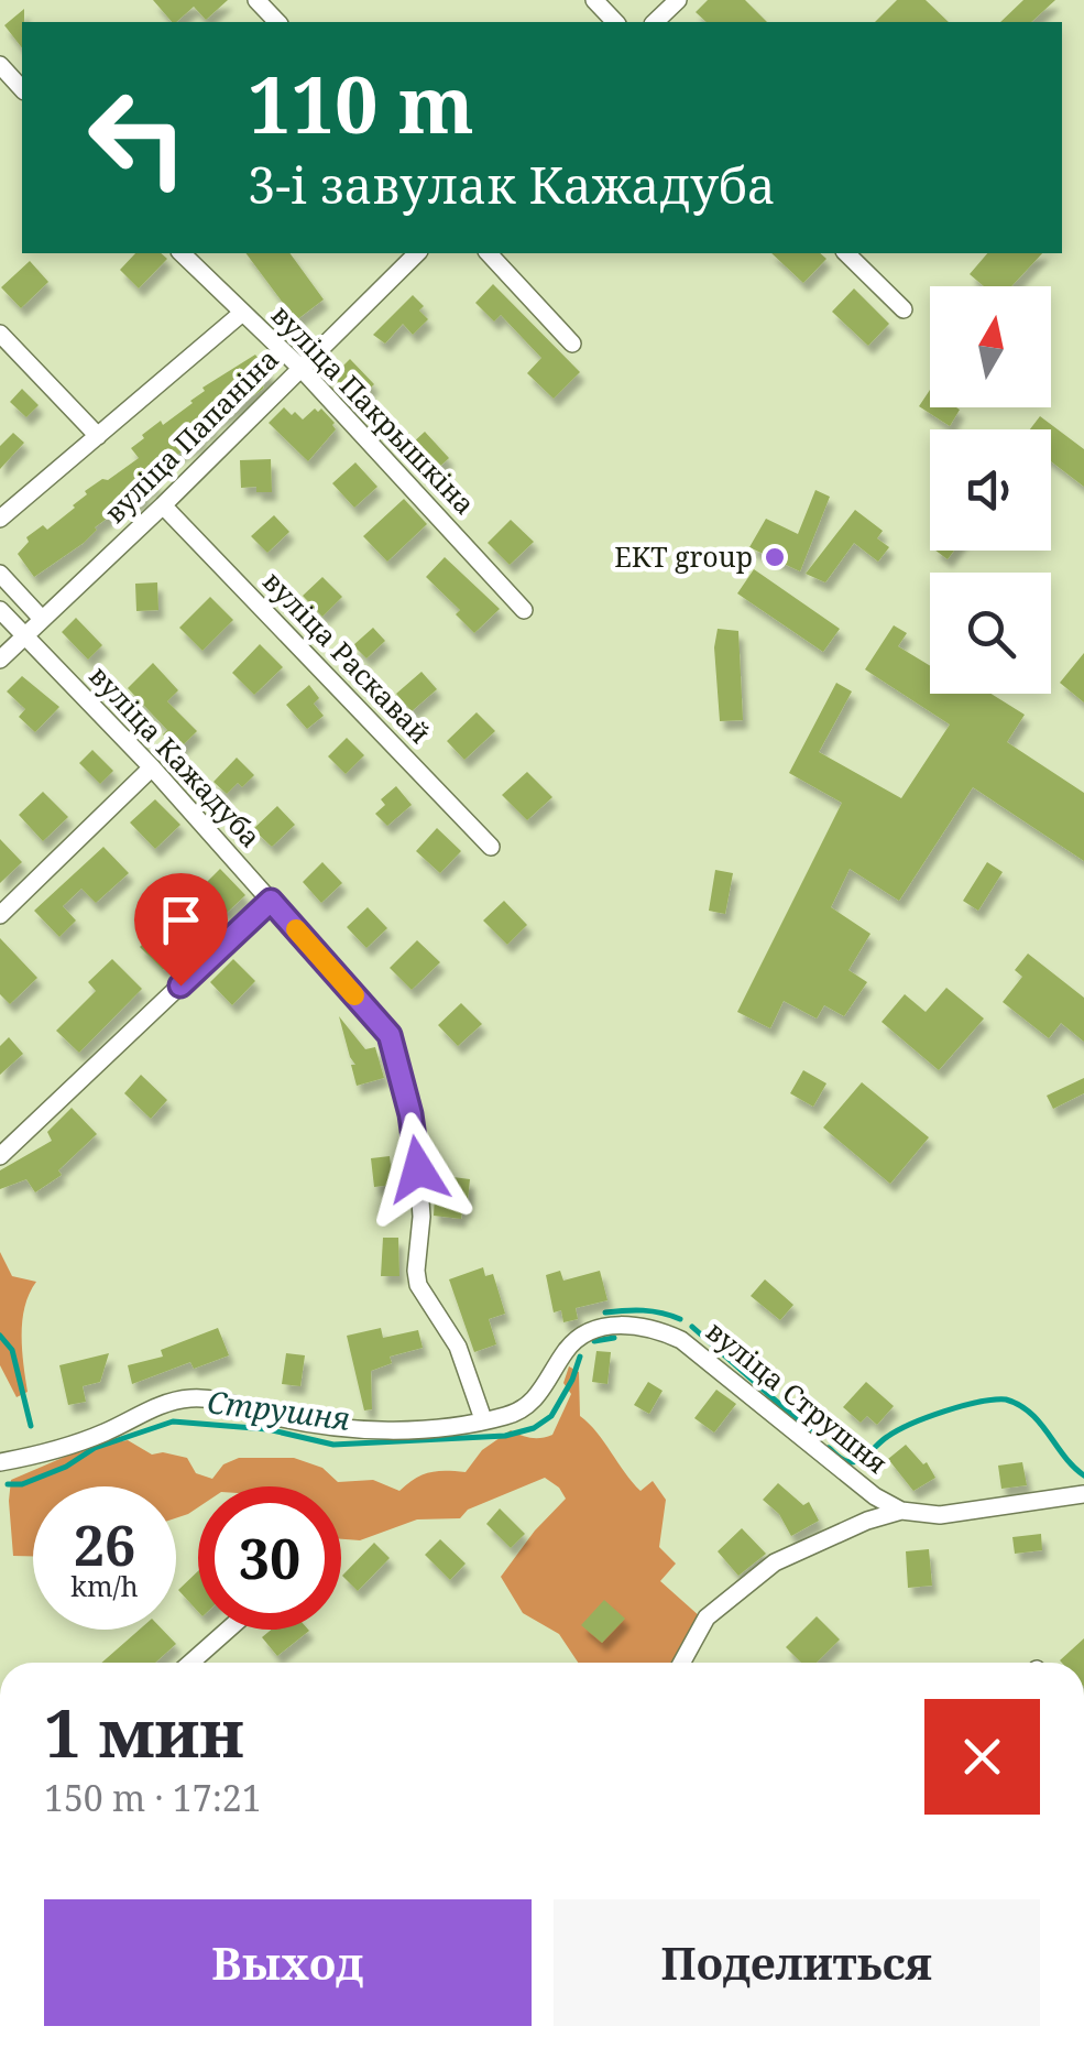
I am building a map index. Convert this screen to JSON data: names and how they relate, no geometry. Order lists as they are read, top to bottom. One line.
{"streets":{"street":["вуліца Пакрышкіна","вуліца Папаніна","вуліца Раскавай","вуліца Кажадуба","вуліца Струшня"]},"crossings":[["вуліца Пакрышкіна","вуліца Папаніна"],["вуліца Папаніна","вуліца Раскавай"],["вуліца Папаніна","вуліца Кажадуба"],["вуліца Кажадуба","вуліца Струшня"]],"water":["Струшня"],"places":["EKT group"],"north":"top","page":{"turn":["110 m","3-і завулак Кажадуба"],"speed":"26 km/h","limit":"30","heading":["1 мин","150 m · 17:21"],"buttons":["Выход","Поделиться"]}}
